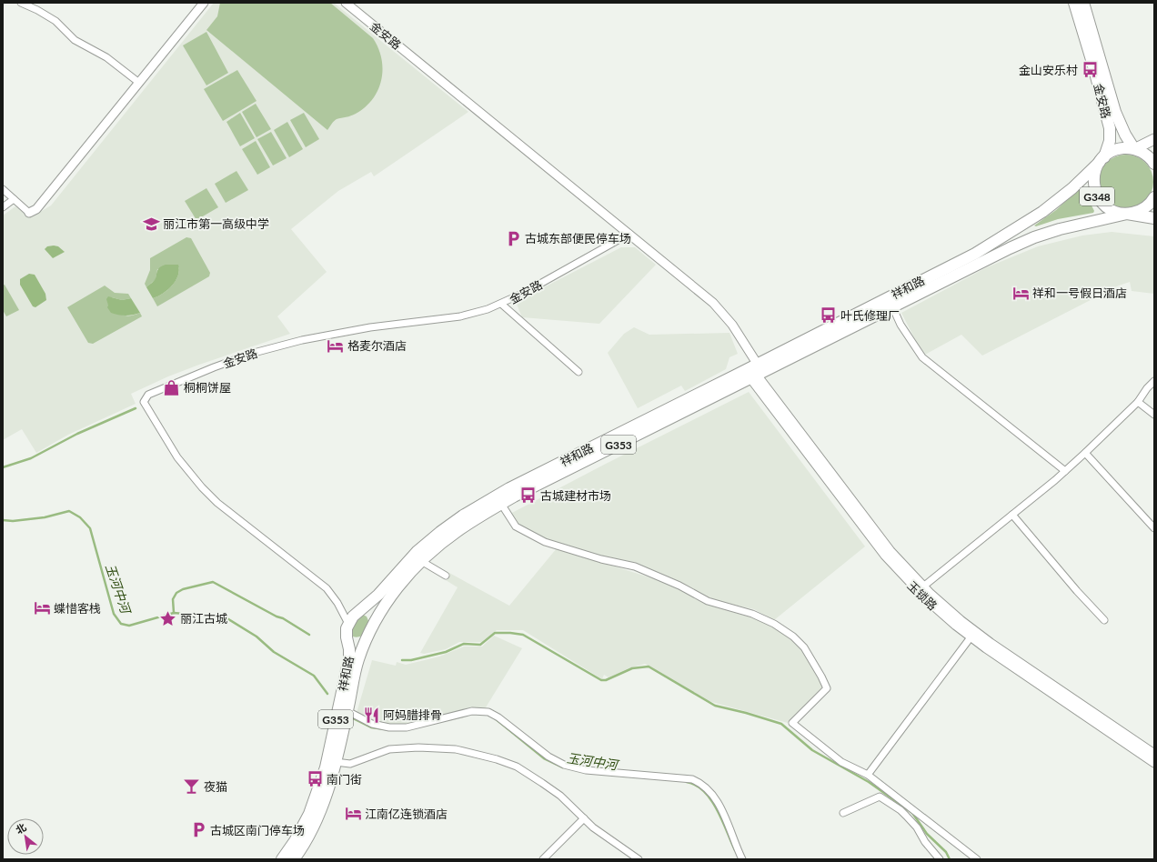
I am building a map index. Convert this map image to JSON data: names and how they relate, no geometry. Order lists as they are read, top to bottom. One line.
{"streets":{"highway":["金安路","G348","祥和路","G353"],"street":["玉锁路"]},"crossings":[["金安路","G348"],["金安路","祥和路"],["金安路","玉锁路"],["G348","祥和路"],["祥和路","玉锁路"]],"water":["玉河中河"],"places":{"bus stop":["金山安乐村","叶氏修理厂","古城建材市场","南门街"],"school or university":["丽江市第一高级中学"],"parking":["古城东部便民停车场","古城区南门停车场"],"hotel":["祥和一号假日酒店","格麦尔酒店","蝶惜客栈","江南亿连锁酒店"],"shop":["桐桐饼屋"],"place":["丽江古城"],"restaurant":["阿妈腊排骨"],"bar":["夜猫"]},"north":"top left"}
